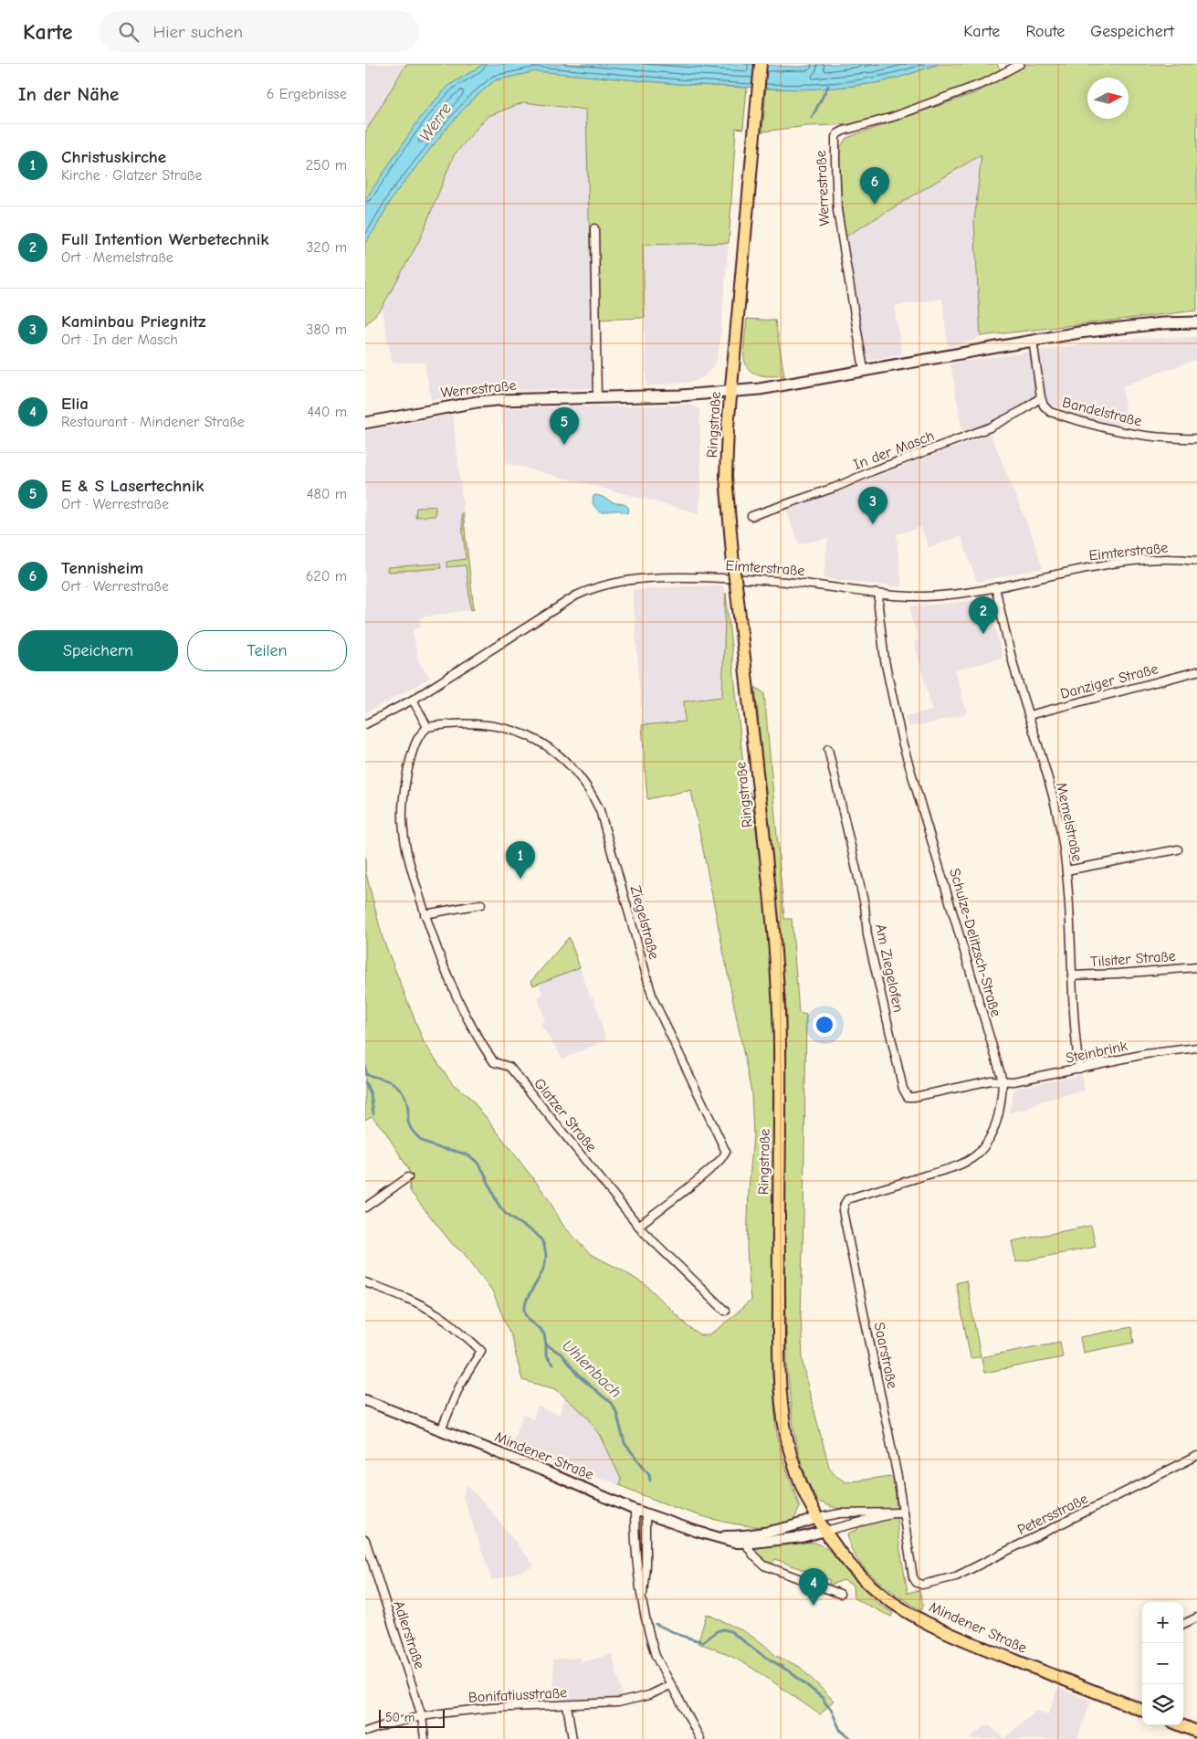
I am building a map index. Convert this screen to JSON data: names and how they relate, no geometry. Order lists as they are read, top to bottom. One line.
{"streets":{"main road":["Werrestraße","Ringstraße","Mindener Straße"],"street":["Bandelstraße","In der Masch","Eimterstraße","Danziger Straße","Memelstraße","Ziegelstraße","Schulze-Delitzsch-Straße","Tilsiter Straße","Am Ziegelofen","Steinbrink","Glatzer Straße","Saarstraße","Petersstraße","Adlerstraße","Bonifatiusstraße"]},"crossings":[["Werrestraße","Bandelstraße"],["Werrestraße","Ringstraße"],["Bandelstraße","In der Masch"],["Ringstraße","Mindener Straße"],["Eimterstraße","Memelstraße"],["Eimterstraße","Schulze-Delitzsch-Straße"],["Danziger Straße","Memelstraße"],["Memelstraße","Tilsiter Straße"],["Memelstraße","Steinbrink"],["Ziegelstraße","Glatzer Straße"],["Schulze-Delitzsch-Straße","Am Ziegelofen"],["Schulze-Delitzsch-Straße","Steinbrink"],["Schulze-Delitzsch-Straße","Saarstraße"],["Am Ziegelofen","Steinbrink"],["Saarstraße","Petersstraße"],["Adlerstraße","Bonifatiusstraße"]],"water":["Werre","Uhlenbach"],"scale_bar":"50 m","north":"right","page":{"header":"Karte","search":"Hier suchen","nav":["Karte","Route","Gespeichert"],"heading":["In der Nähe","6 Ergebnisse"],"list":[{"mark":"1","name":"Christuskirche","note":"Kirche · Glatzer Straße","value":"250 m"},{"mark":"2","name":"Full Intention Werbetechnik","note":"Ort · Memelstraße","value":"320 m"},{"mark":"3","name":"Kaminbau Priegnitz","note":"Ort · In der Masch","value":"380 m"},{"mark":"4","name":"Elia","note":"Restaurant · Mindener Straße","value":"440 m"},{"mark":"5","name":"E & S Lasertechnik","note":"Ort · Werrestraße","value":"480 m"},{"mark":"6","name":"Tennisheim","note":"Ort · Werrestraße","value":"620 m"}],"pins":["6","5","3","2","1","4"],"buttons":["Speichern","Teilen"],"map_buttons":["+","−"],"scale":"50 m"}}
